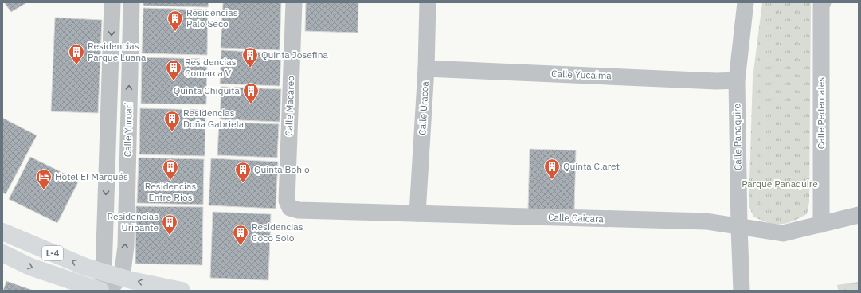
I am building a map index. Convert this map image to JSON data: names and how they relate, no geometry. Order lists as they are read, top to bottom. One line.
{"streets":{"main road":["L-4"],"street":["Calle Yucaima","Calle Macareo","Calle Uracoa","Calle Pedernales","Calle Yuruarí","Calle Panaquire","Calle Caicara"]},"crossings":[["Calle Yucaima","Calle Uracoa"],["Calle Yucaima","Calle Panaquire"],["Calle Macareo","Calle Caicara"],["Calle Uracoa","Calle Caicara"],["Calle Pedernales","Calle Caicara"],["Calle Yuruarí","L-4"],["Calle Panaquire","Calle Caicara"]],"parks":["Parque Panaquire"],"places":{"building":["Residencias Palo Seco","Residencias Parque Luana","Quinta Josefina","Residencias Comarca V","Quinta Chiquita","Residencias Doña Gabriela","Quinta Claret","Residencias Entre Rios","Quinta Bohio","Residencias Uribante","Residencias Coco Solo"],"hotel":["Hotel El Marqués"]}}
